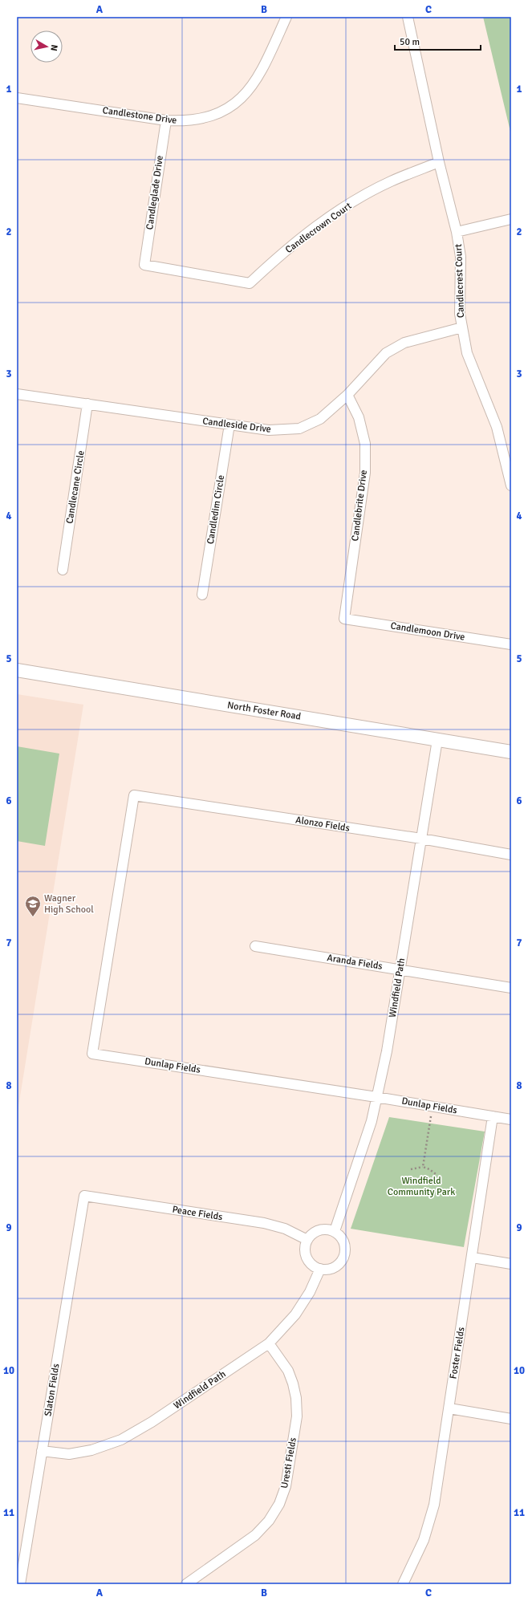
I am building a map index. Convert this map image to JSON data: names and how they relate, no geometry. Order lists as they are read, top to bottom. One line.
{"streets":{"main road":["North Foster Road"],"street":["Candlestone Drive","Candleglade Drive","Candlecrown Court","Candlecrest Court","Candleside Drive","Candlecane Circle","Candlebrite Drive","Candledim Circle","Candlemoon Drive","Alonzo Fields","Aranda Fields","Windfield Path","Dunlap Fields","Peace Fields","Foster Fields","Slaton Fields","Uresti Fields"]},"crossings":[["Candlestone Drive","Candleglade Drive"],["Candleglade Drive","Candlecrown Court"],["Candlecrown Court","Candlecrest Court"],["Candlecrest Court","Candleside Drive"],["Candleside Drive","Candlecane Circle"],["Candleside Drive","Candlebrite Drive"],["Candleside Drive","Candledim Circle"],["Candlebrite Drive","Candlemoon Drive"],["North Foster Road","Windfield Path"],["Alonzo Fields","Windfield Path"],["Alonzo Fields","Dunlap Fields"],["Aranda Fields","Windfield Path"],["Windfield Path","Dunlap Fields"],["Windfield Path","Peace Fields"],["Windfield Path","Slaton Fields"],["Windfield Path","Uresti Fields"],["Dunlap Fields","Foster Fields"],["Peace Fields","Slaton Fields"]],"parks":["Windfield Community Park"],"places":{"school or university":["Wagner High School"]},"scale_bar":"50 m","north":"right","grid":{"columns":["A","B","C"],"rows":["1","2","3","4","5","6","7","8","9","10","11"]}}
